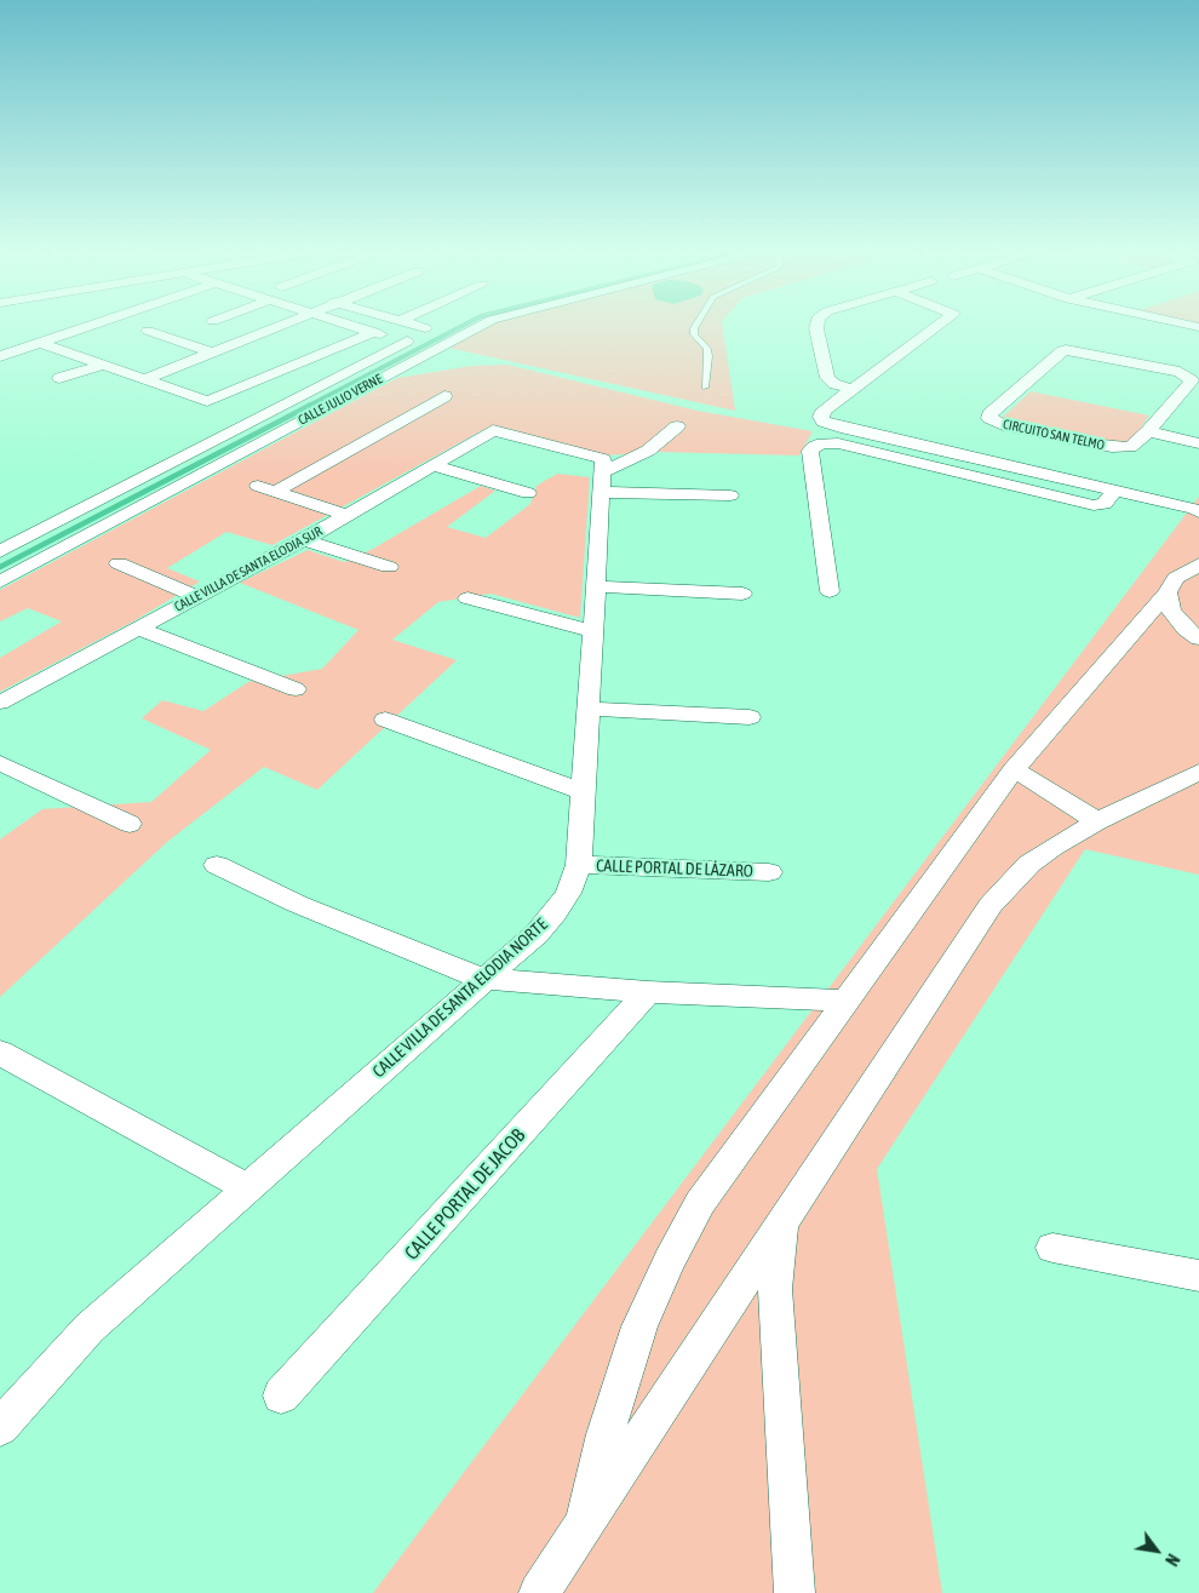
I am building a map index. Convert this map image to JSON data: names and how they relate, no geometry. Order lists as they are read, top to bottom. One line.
{"streets":{"street":["CALLE JULIO VERNE","CIRCUITO SAN TELMO","CALLE VILLA DE SANTA ELODIA SUR","CALLE PORTAL DE LÁZARO","CALLE VILLA DE SANTA ELODIA NORTE","CALLE PORTAL DE JACOB"]},"crossings":[["CALLE VILLA DE SANTA ELODIA SUR","CALLE VILLA DE SANTA ELODIA NORTE"],["CALLE PORTAL DE LÁZARO","CALLE VILLA DE SANTA ELODIA NORTE"]],"north":"bottom right"}
